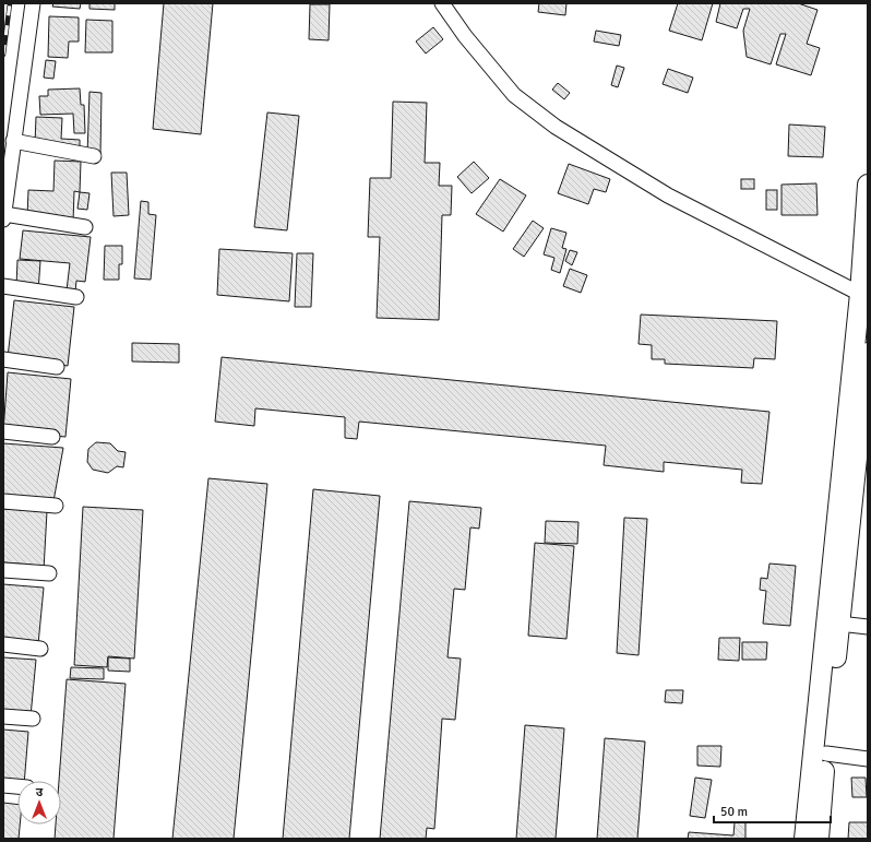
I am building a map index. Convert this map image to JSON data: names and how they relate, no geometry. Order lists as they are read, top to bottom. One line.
{"scale_bar":"50 m","north":"top"}
